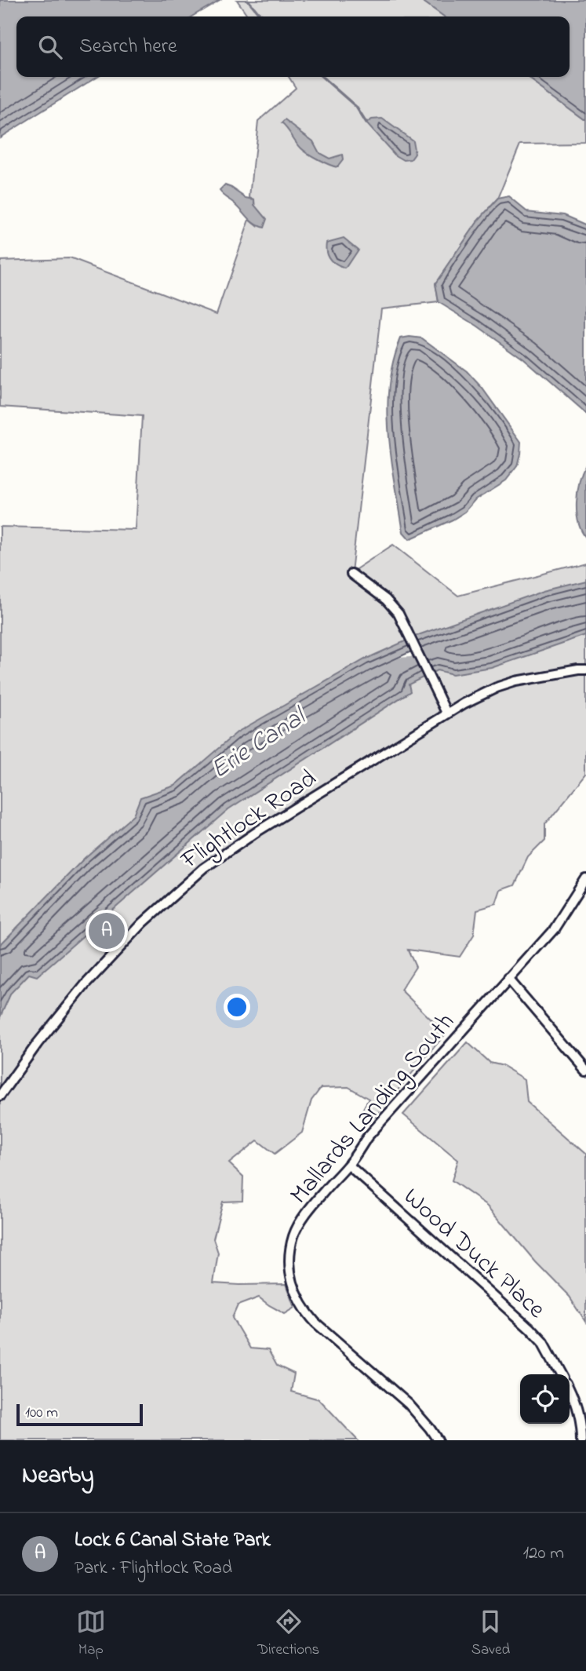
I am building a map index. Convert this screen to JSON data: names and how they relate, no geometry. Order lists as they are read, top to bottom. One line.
{"streets":{"street":["Flightlock Road","Mallards Landing South","Wood Duck Place"]},"crossings":[["Mallards Landing South","Wood Duck Place"]],"water":["Erie Canal"],"scale_bar":"100 m","page":{"search":"Search here","pins":"A","scale":"100 m","heading":"Nearby","list":[{"mark":"A","name":"Lock 6 Canal State Park","note":"Park · Flightlock Road","value":"120 m"}],"nav":["Map","Directions","Saved"]}}
